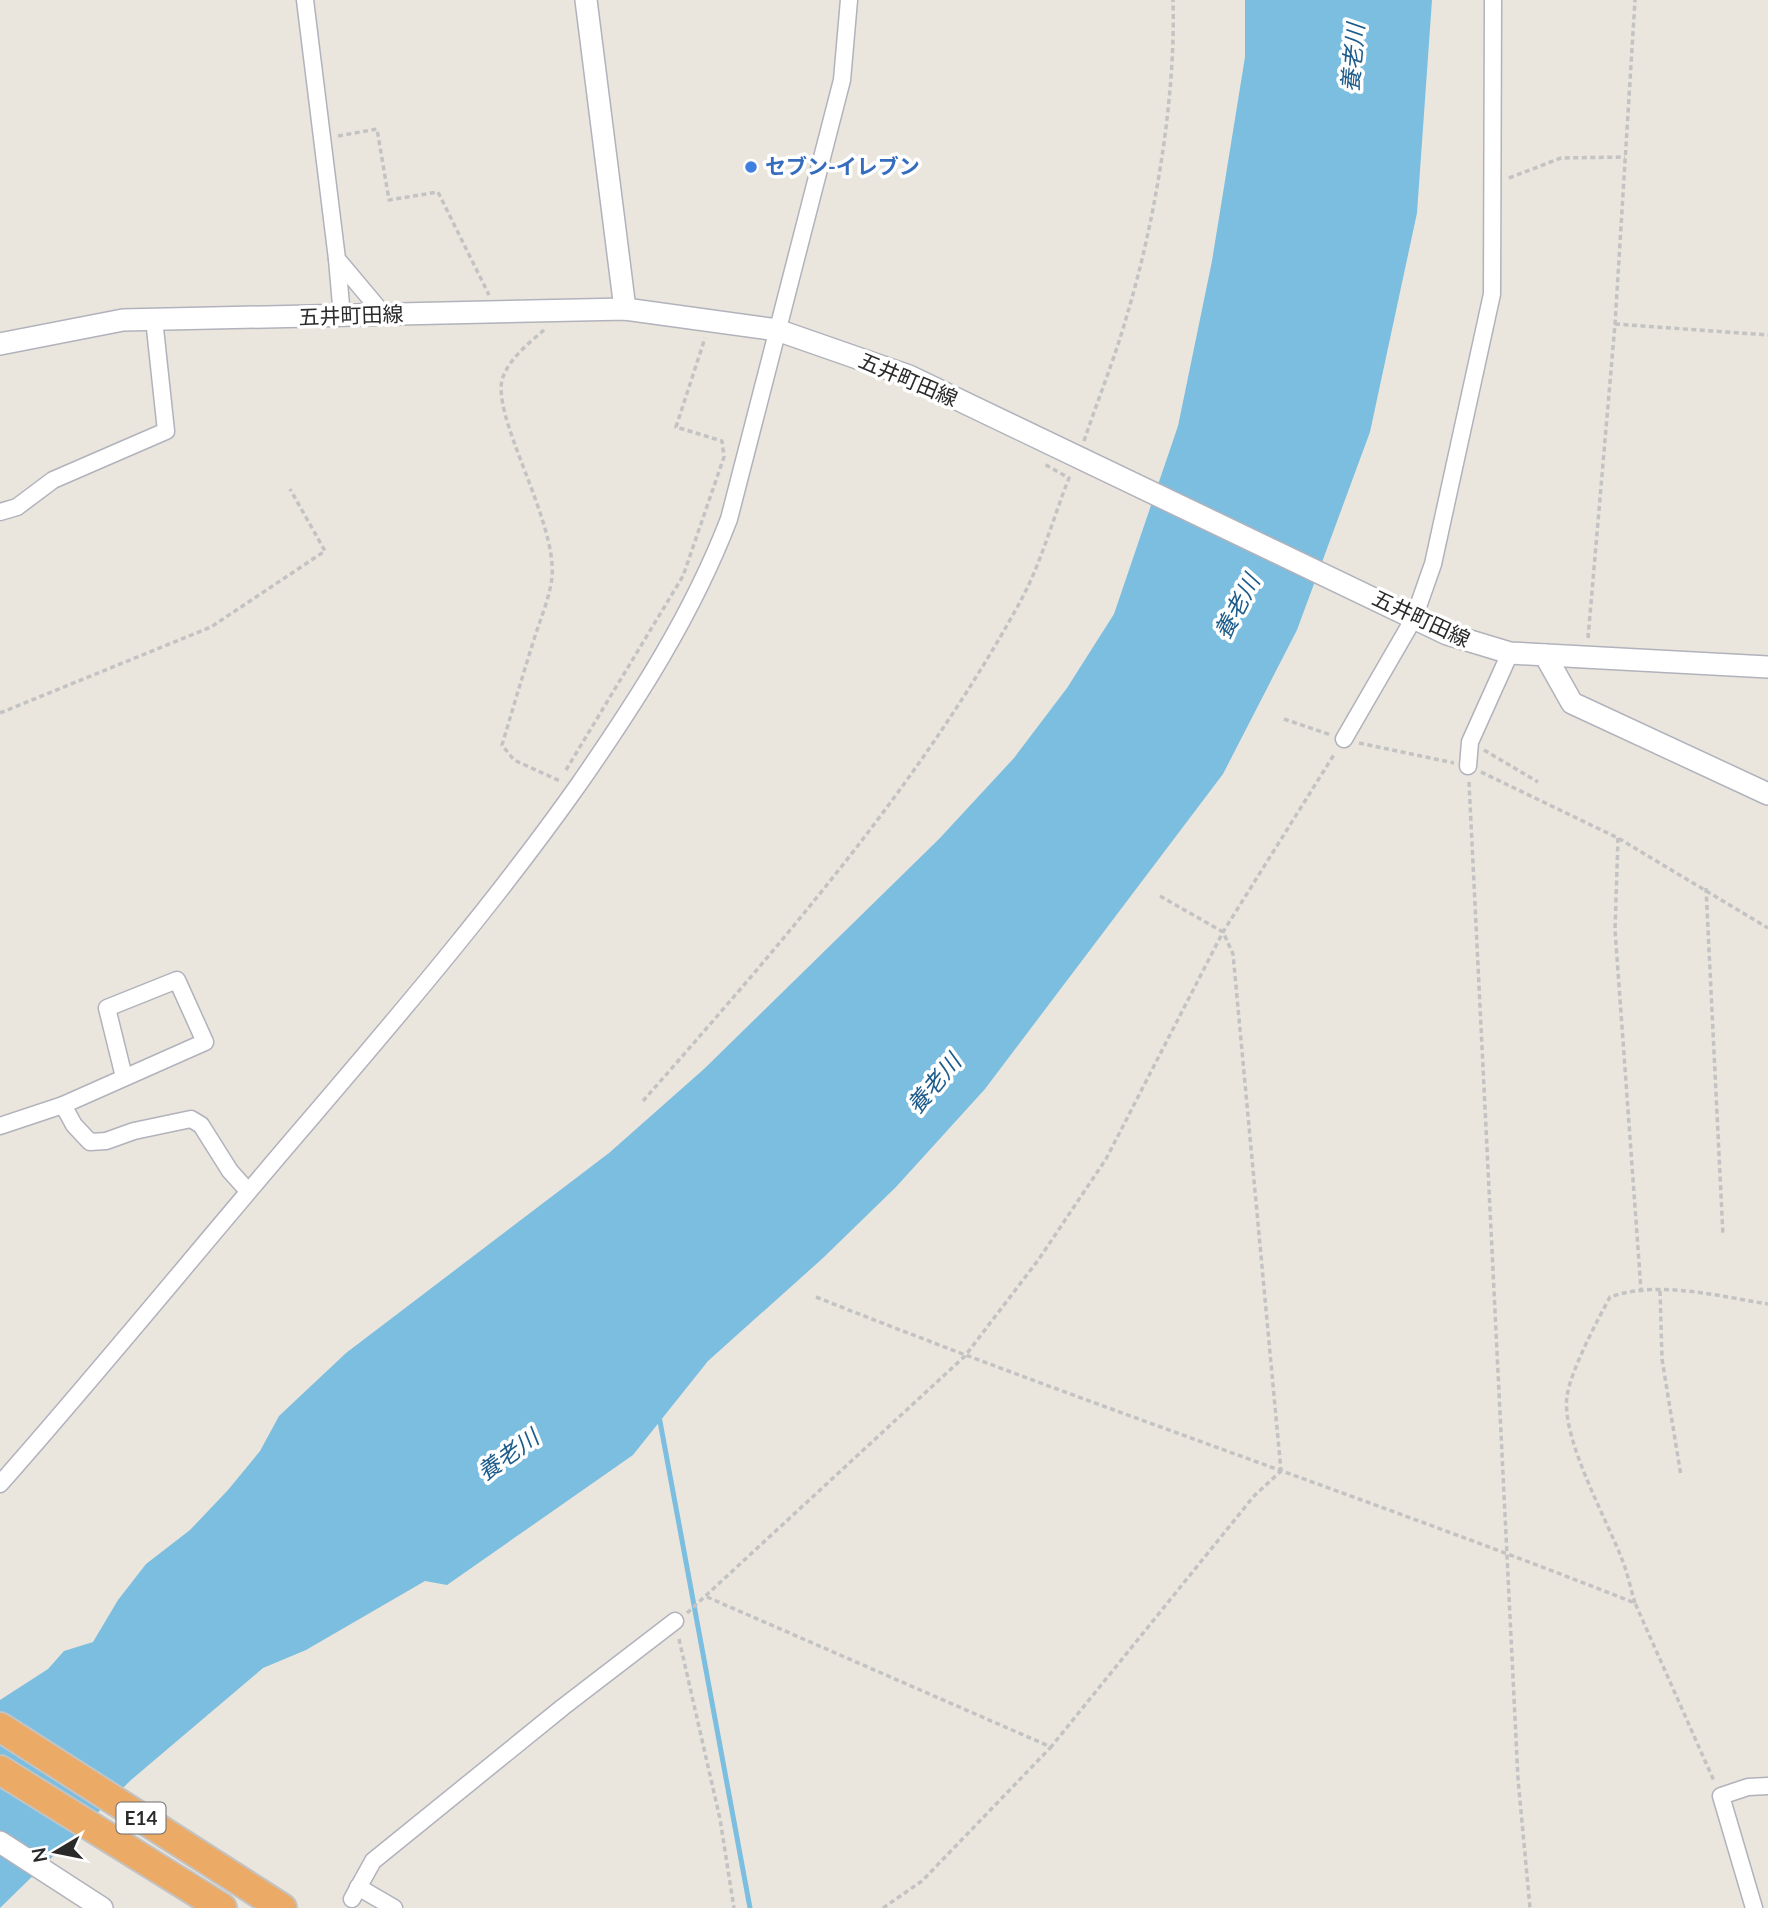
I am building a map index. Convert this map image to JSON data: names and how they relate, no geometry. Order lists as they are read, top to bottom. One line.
{"streets":{"highway":["E14"],"main road":["五井町田線"]},"water":["養老川"],"places":["セブン-イレブン"],"north":"left"}
